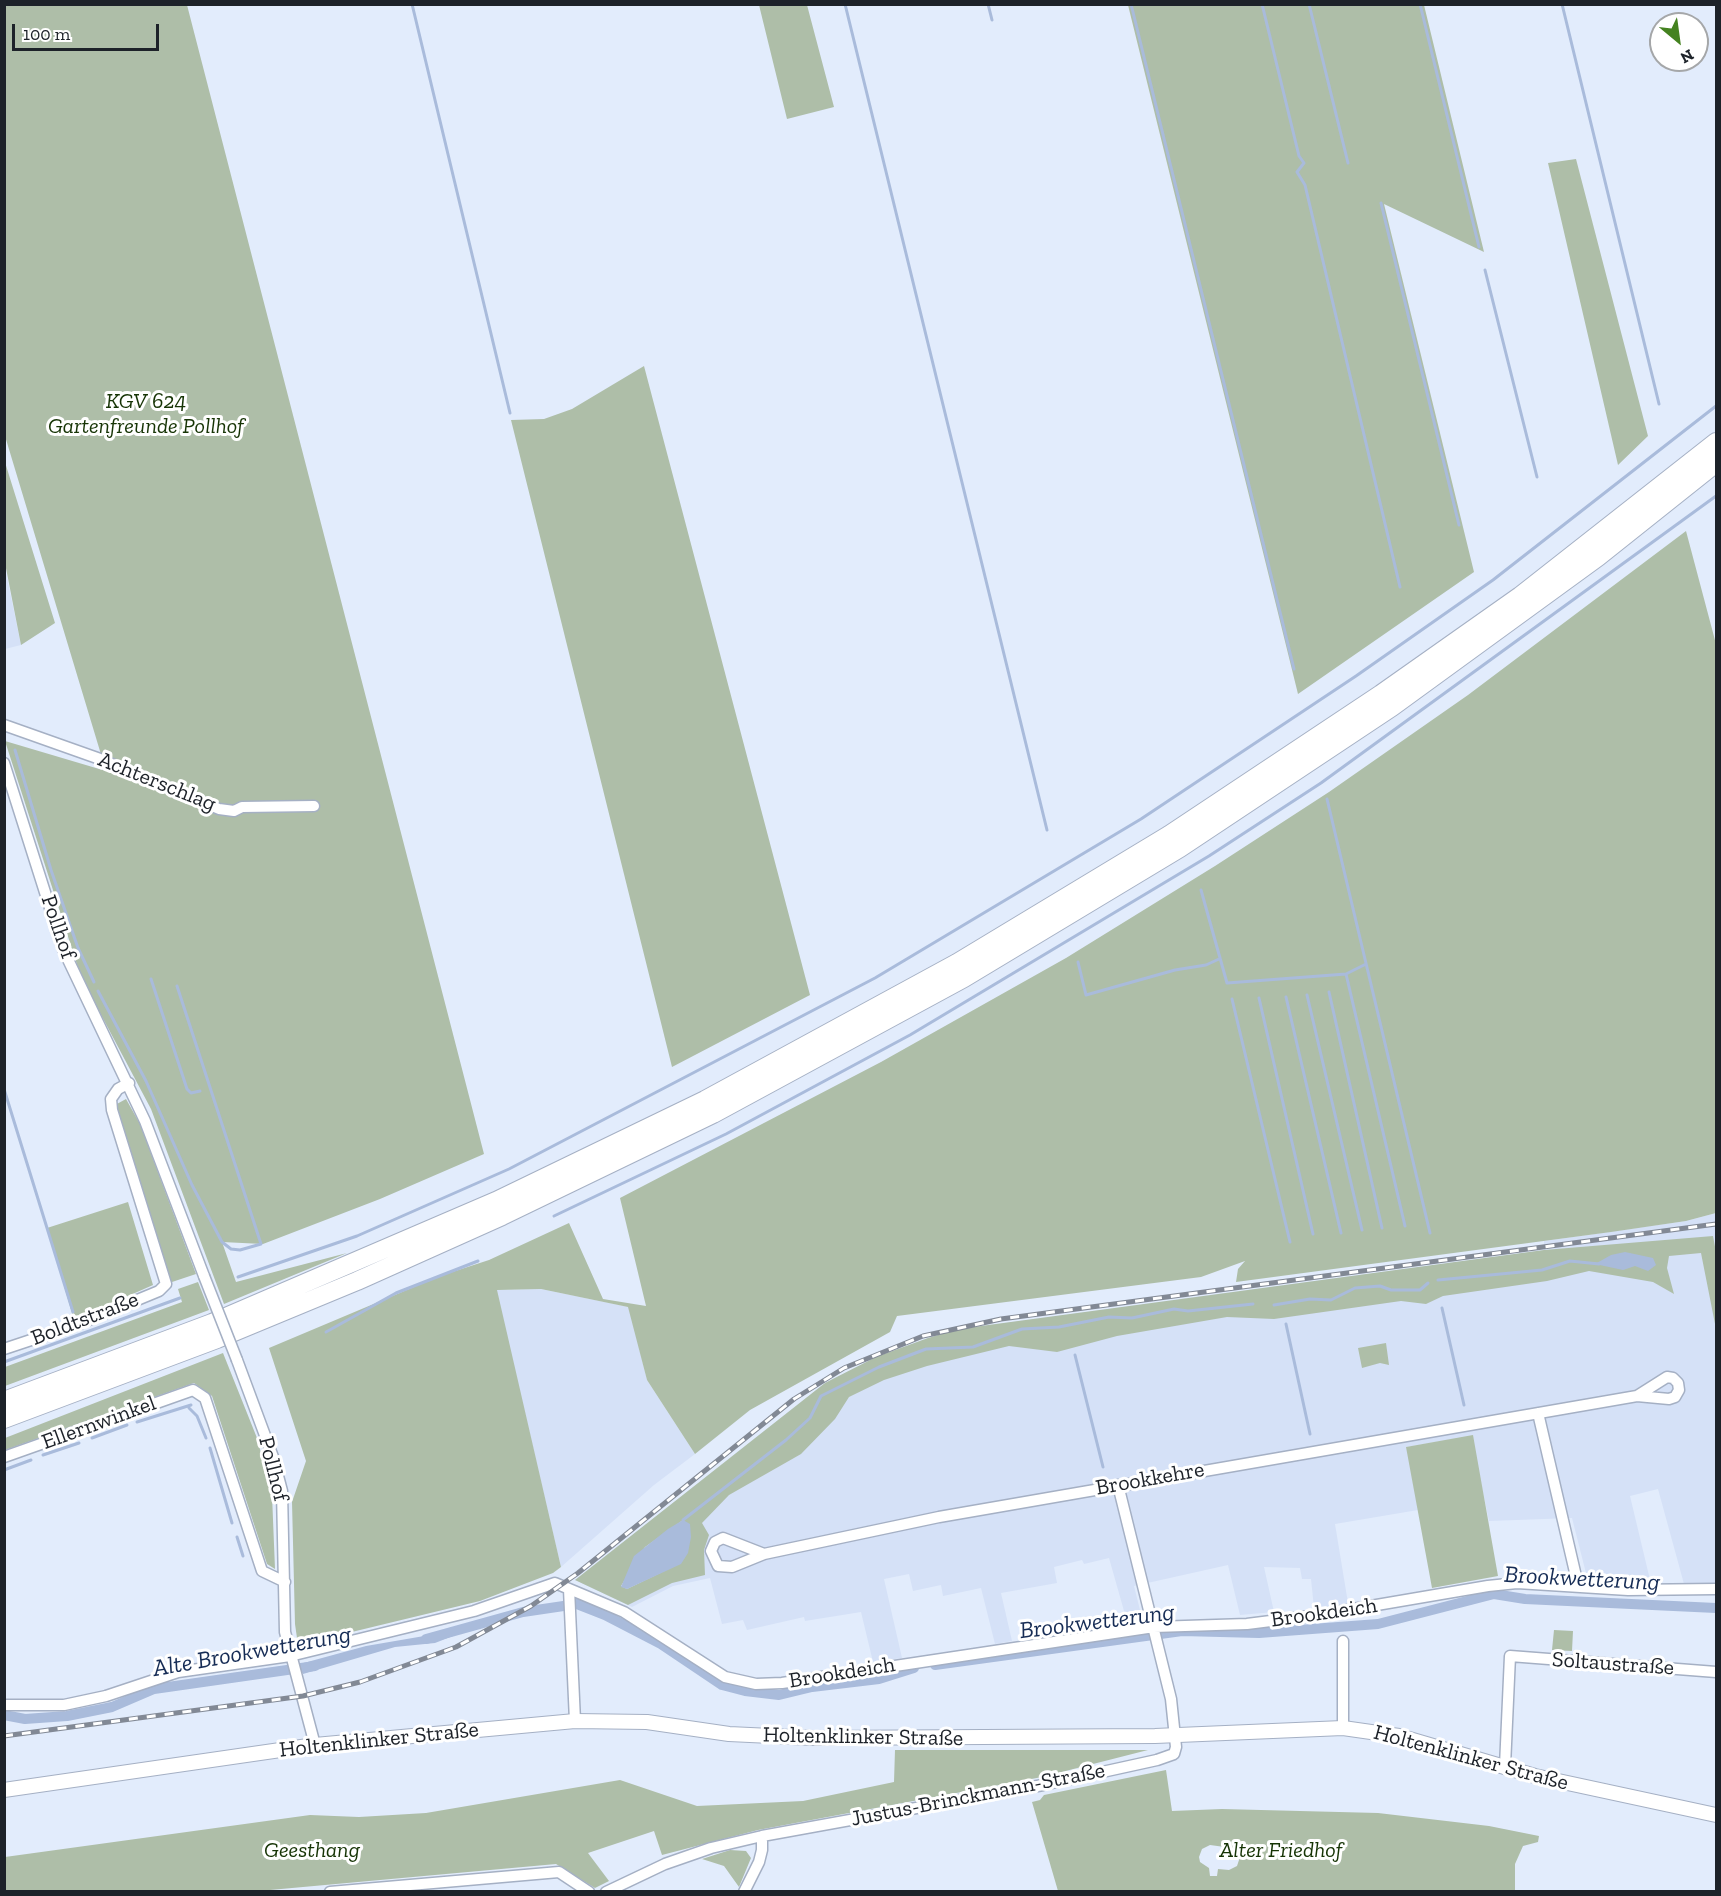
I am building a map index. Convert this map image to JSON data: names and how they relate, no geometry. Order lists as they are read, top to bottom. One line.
{"streets":{"main road":["Holtenklinker Straße"],"street":["Achterschlag","Pollhof","Boldtstraße","Ellernwinkel","Brookkehre","Brookdeich","Soltaustraße","Justus-Brinckmann-Straße"]},"crossings":[["Pollhof","Boldtstraße"],["Pollhof","Ellernwinkel"],["Pollhof","Brookdeich"],["Pollhof","Holtenklinker Straße"],["Soltaustraße","Holtenklinker Straße"],["Holtenklinker Straße","Justus-Brinckmann-Straße"]],"water":["Brookwetterung","Alte Brookwetterung"],"parks":["KGV 624 Gartenfreunde Pollhof","Geesthang","Alter Friedhof"],"scale_bar":"100 m","north":"bottom right"}
